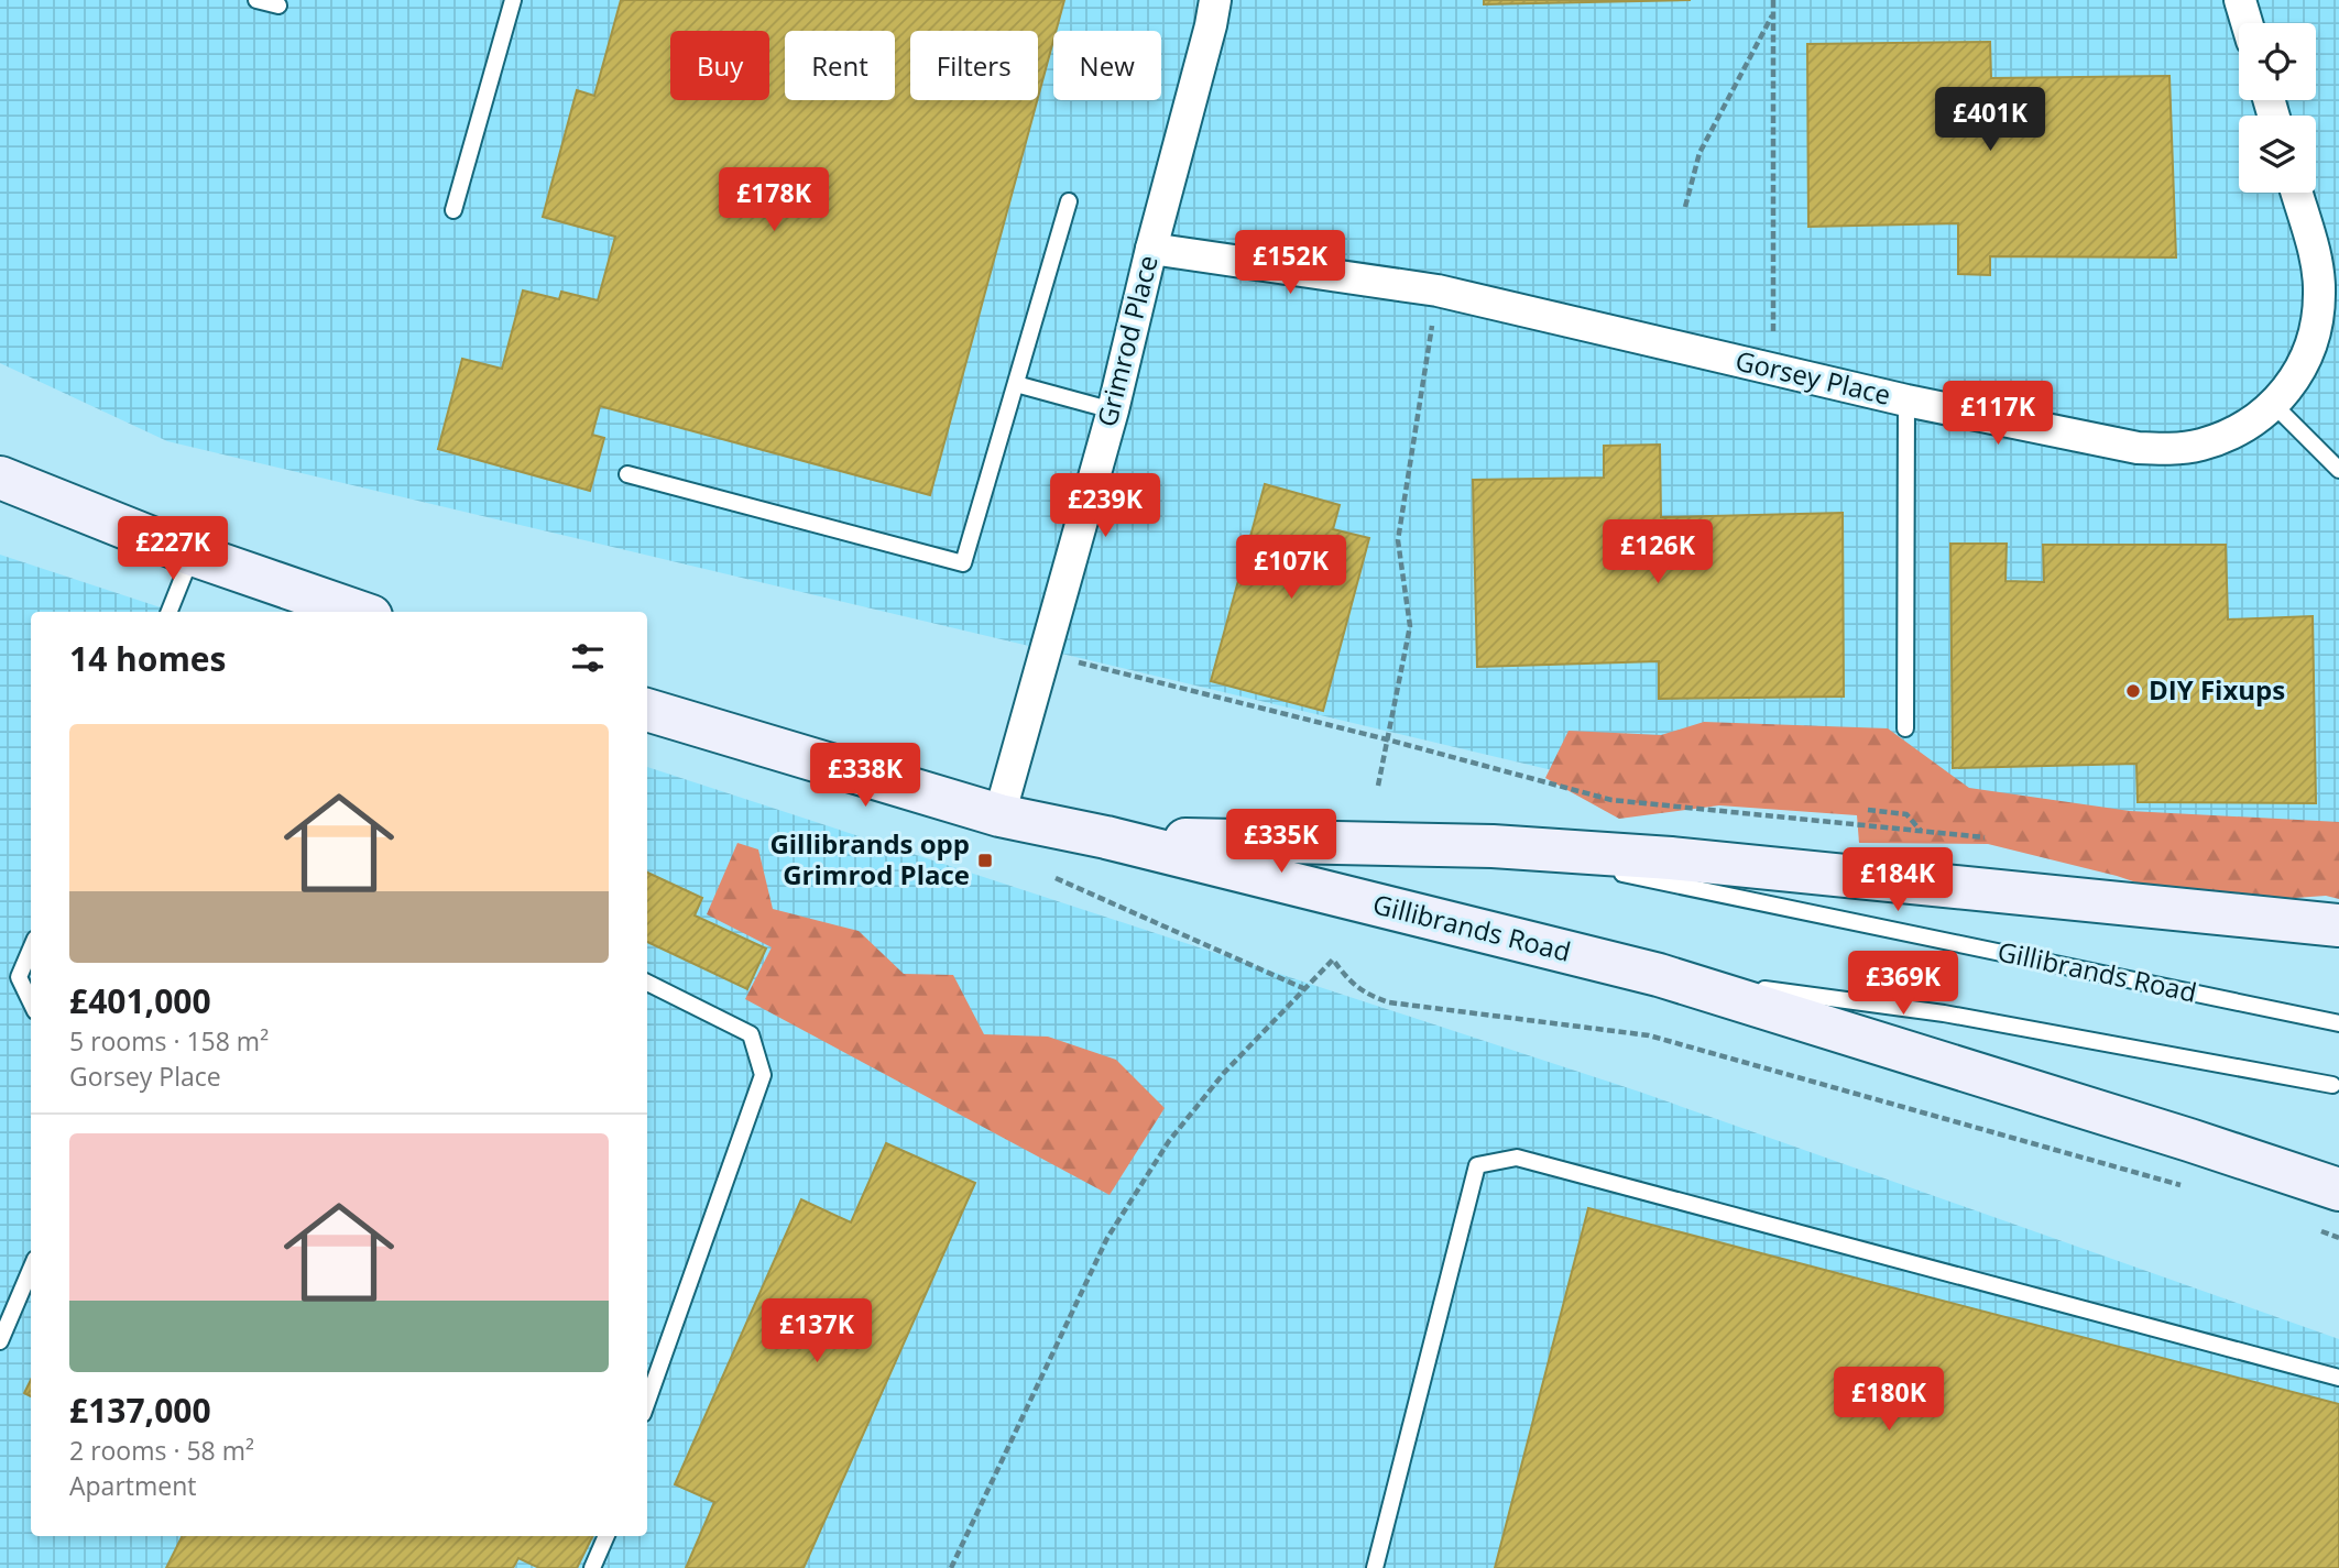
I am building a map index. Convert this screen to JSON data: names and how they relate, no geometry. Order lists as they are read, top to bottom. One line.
{"streets":{"street":["Grimrod Place","Gorsey Place","Gillibrands Road"]},"crossings":[["Grimrod Place","Gorsey Place"],["Grimrod Place","Gillibrands Road"]],"places":{"other":["DIY Fixups"],"transit":["Gillibrands opp Grimrod Place"]},"page":{"chip":["Buy","Rent","Filters","New"],"price":["£401K","£178K","£152K","£117K","£239K","£227K","£126K","£107K","£338K","£335K","£184K","£369K","£137K","£180K"],"heading":"14 homes","list":[{"name":"£401,000","note":"5 rooms · 158 m² · Gorsey Place"},{"name":"£137,000","note":"2 rooms · 58 m² · Apartment"}]}}
